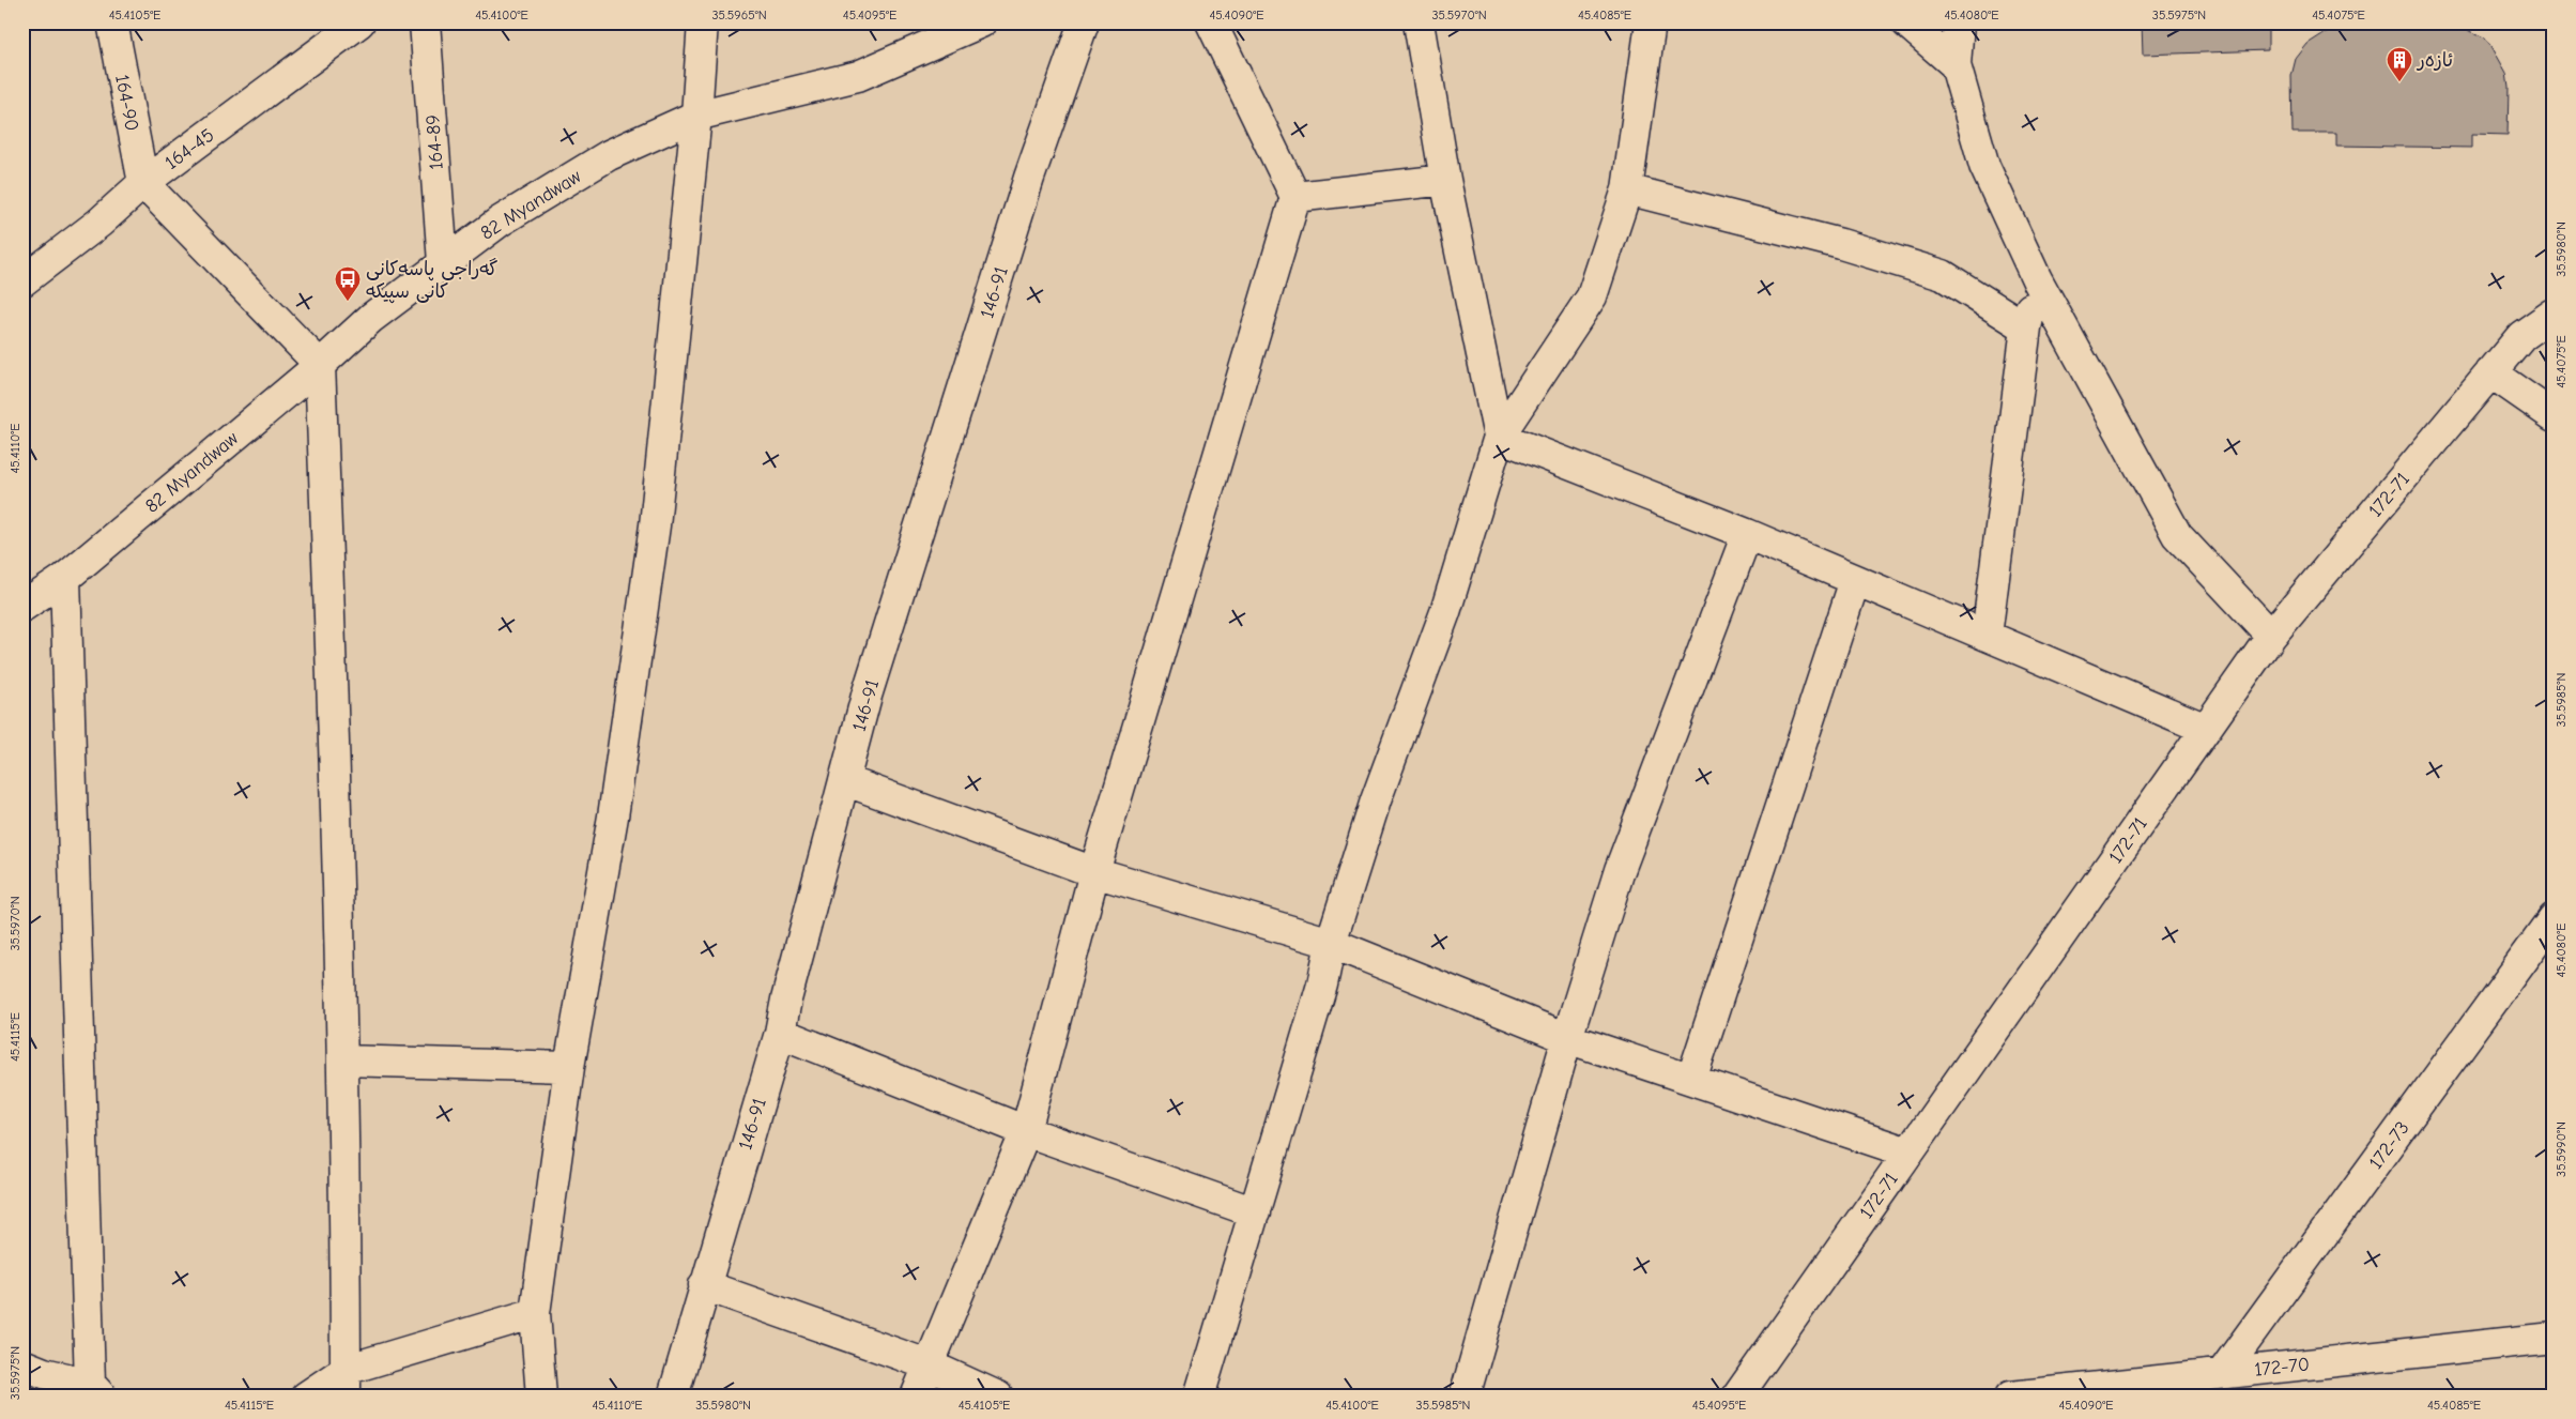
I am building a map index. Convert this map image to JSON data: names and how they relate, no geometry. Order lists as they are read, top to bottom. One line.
{"streets":{"street":["164-90","164-89","164-45","82 Myandwaw","146-91","172-71","172-73","172-70"]},"crossings":[["164-90","164-45"],["164-89","82 Myandwaw"],["172-73","172-70"]],"places":{"building":["ئازەر"],"bus stop":["گەراجی پاسەکانی کانی سپیکە"]},"coordinates":["45.4105°E","45.4100°E","35.5965°N","45.4095°E","45.4090°E","35.5970°N","45.4085°E","45.4080°E","35.5975°N","45.4075°E","35.5980°N","45.4110°E","35.5985°N","45.4115°E","35.5990°N"]}
